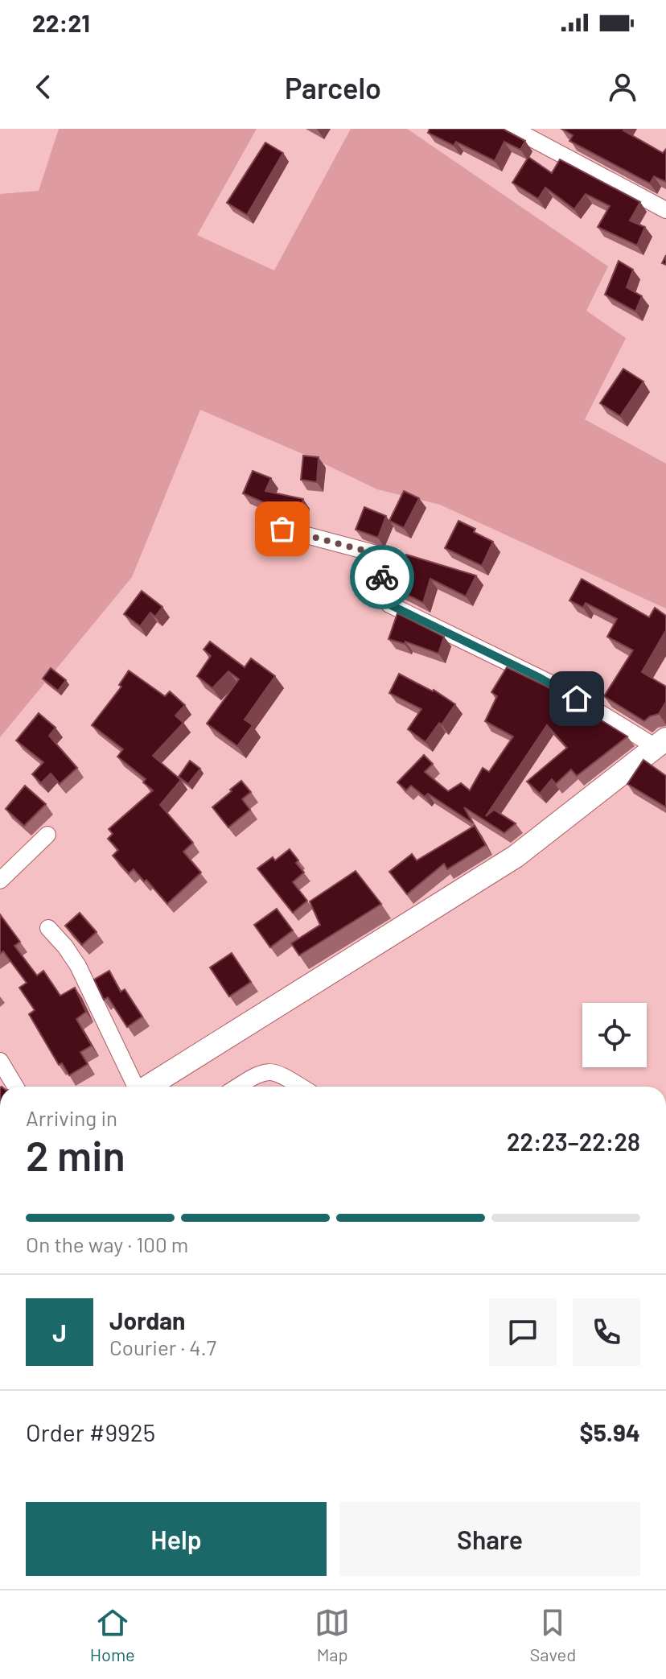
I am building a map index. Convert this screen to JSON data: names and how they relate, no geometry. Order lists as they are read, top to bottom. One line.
{"page":{"status":"22:21","header":"Parcelo","heading":["2 min","Arriving in","22:23–22:28"],"panel":["Jordan","Courier · 4.7","Order #9925","$5.94"],"bar":"On the way · 100 m","round":"J","buttons":["Help","Share"],"tabs":["Home","Map","Saved"]}}
